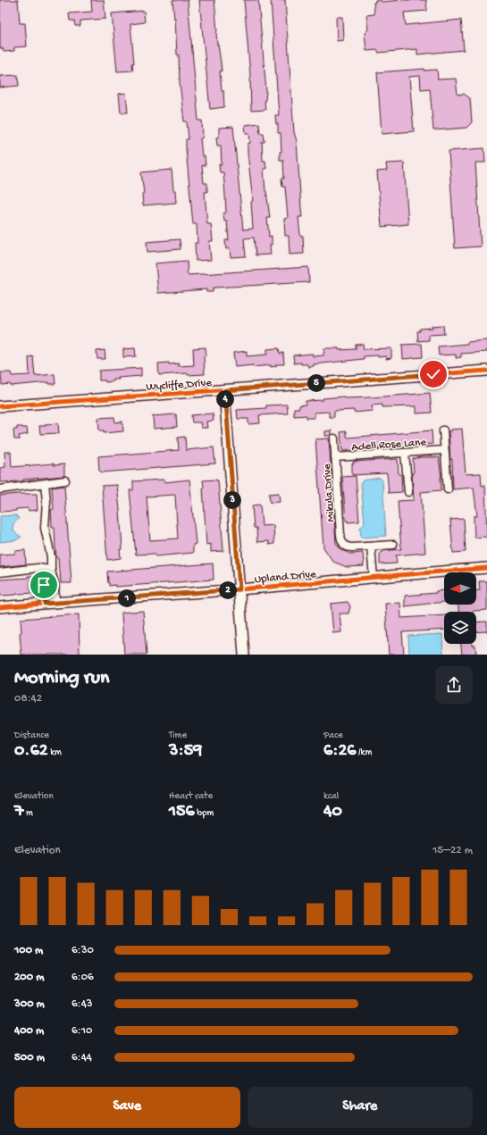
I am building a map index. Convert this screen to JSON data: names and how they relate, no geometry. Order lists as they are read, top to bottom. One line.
{"streets":{"street":["Wycliffe Drive","Adell Rose Lane","Mikula Drive","Upland Drive"]},"crossings":[["Adell Rose Lane","Mikula Drive"]],"north":"left","page":{"pins":["5","4","3","2","1"],"heading":["Morning run","08:42"],"stats":[["Distance","0.62 km"],["Time","3:59"],["Pace","6:26 /km"],["Elevation","7 m"],["Heart rate","156 bpm"],["kcal","40"]],"chart":["Elevation","15–22 m"],"list":[{"name":"100 m","note":"6:30"},{"name":"200 m","note":"6:06"},{"name":"300 m","note":"6:43"},{"name":"400 m","note":"6:10"},{"name":"500 m","note":"6:44"}],"buttons":["Save","Share"]}}
